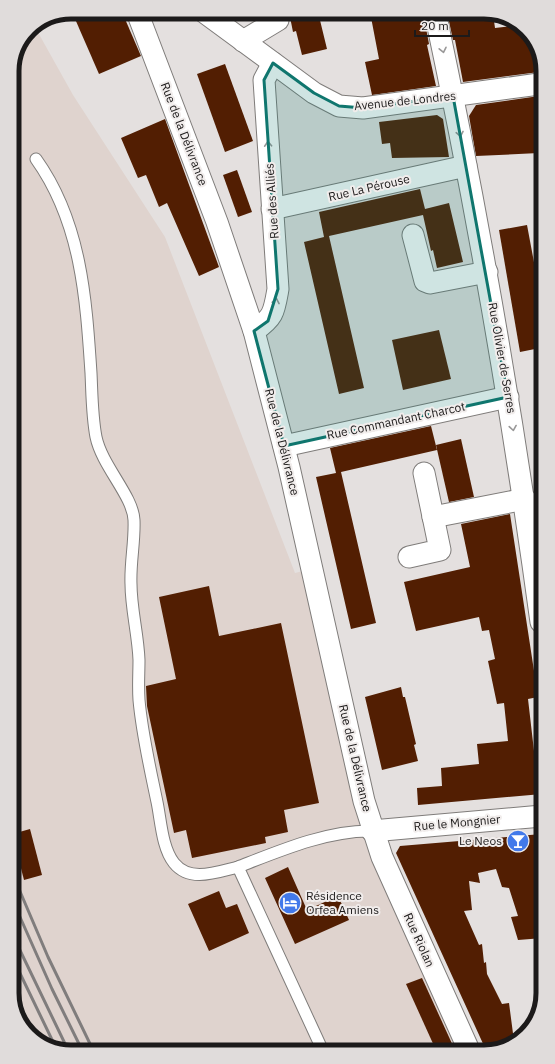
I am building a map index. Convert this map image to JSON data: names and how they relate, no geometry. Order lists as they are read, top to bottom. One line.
{"streets":{"street":["Avenue de Londres","Rue de la Délivrance","Rue La Pérouse","Rue des Alliés","Rue Olivier de Serres","Rue Commandant Charcot","Rue le Mongnier","Rue Riolan"]},"crossings":[["Avenue de Londres","Rue des Alliés"],["Avenue de Londres","Rue Olivier de Serres"],["Rue de la Délivrance","Rue des Alliés"],["Rue de la Délivrance","Rue Commandant Charcot"],["Rue de la Délivrance","Rue le Mongnier"],["Rue de la Délivrance","Rue Riolan"],["Rue La Pérouse","Rue des Alliés"],["Rue La Pérouse","Rue Olivier de Serres"],["Rue Olivier de Serres","Rue Commandant Charcot"],["Rue le Mongnier","Rue Riolan"]],"one_way":["Rue des Alliés","Rue Olivier de Serres"],"places":{"bar":["Le Neos"],"hotel":["Résidence Orfea Amiens"]},"scale_bar":"20 m"}
